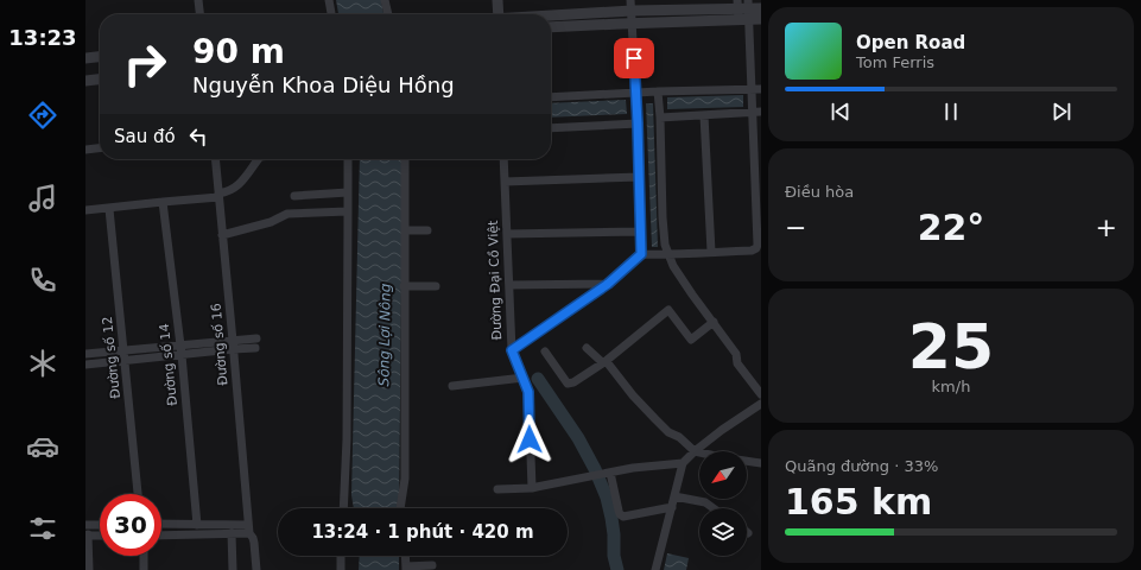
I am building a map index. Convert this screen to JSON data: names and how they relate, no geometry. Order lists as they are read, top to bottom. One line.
{"streets":{"street":["Đường Đại Cồ Việt","Đường số 16","Đường số 12","Đường số 14"]},"water":["Sông Lợi Nông"],"north":"bottom left","page":{"tabs":"13:23","turn":["90 m","Nguyễn Khoa Diệu Hồng"],"song":["Open Road","Tom Ferris"],"then":"Sau đó","tile":["Điều hòa",["25","km/h"],["Quãng đường · 33%","165 km"]],"heat":["−","22°","+"],"limit":"30","trip":"13:24 · 1 phút · 420 m"}}
